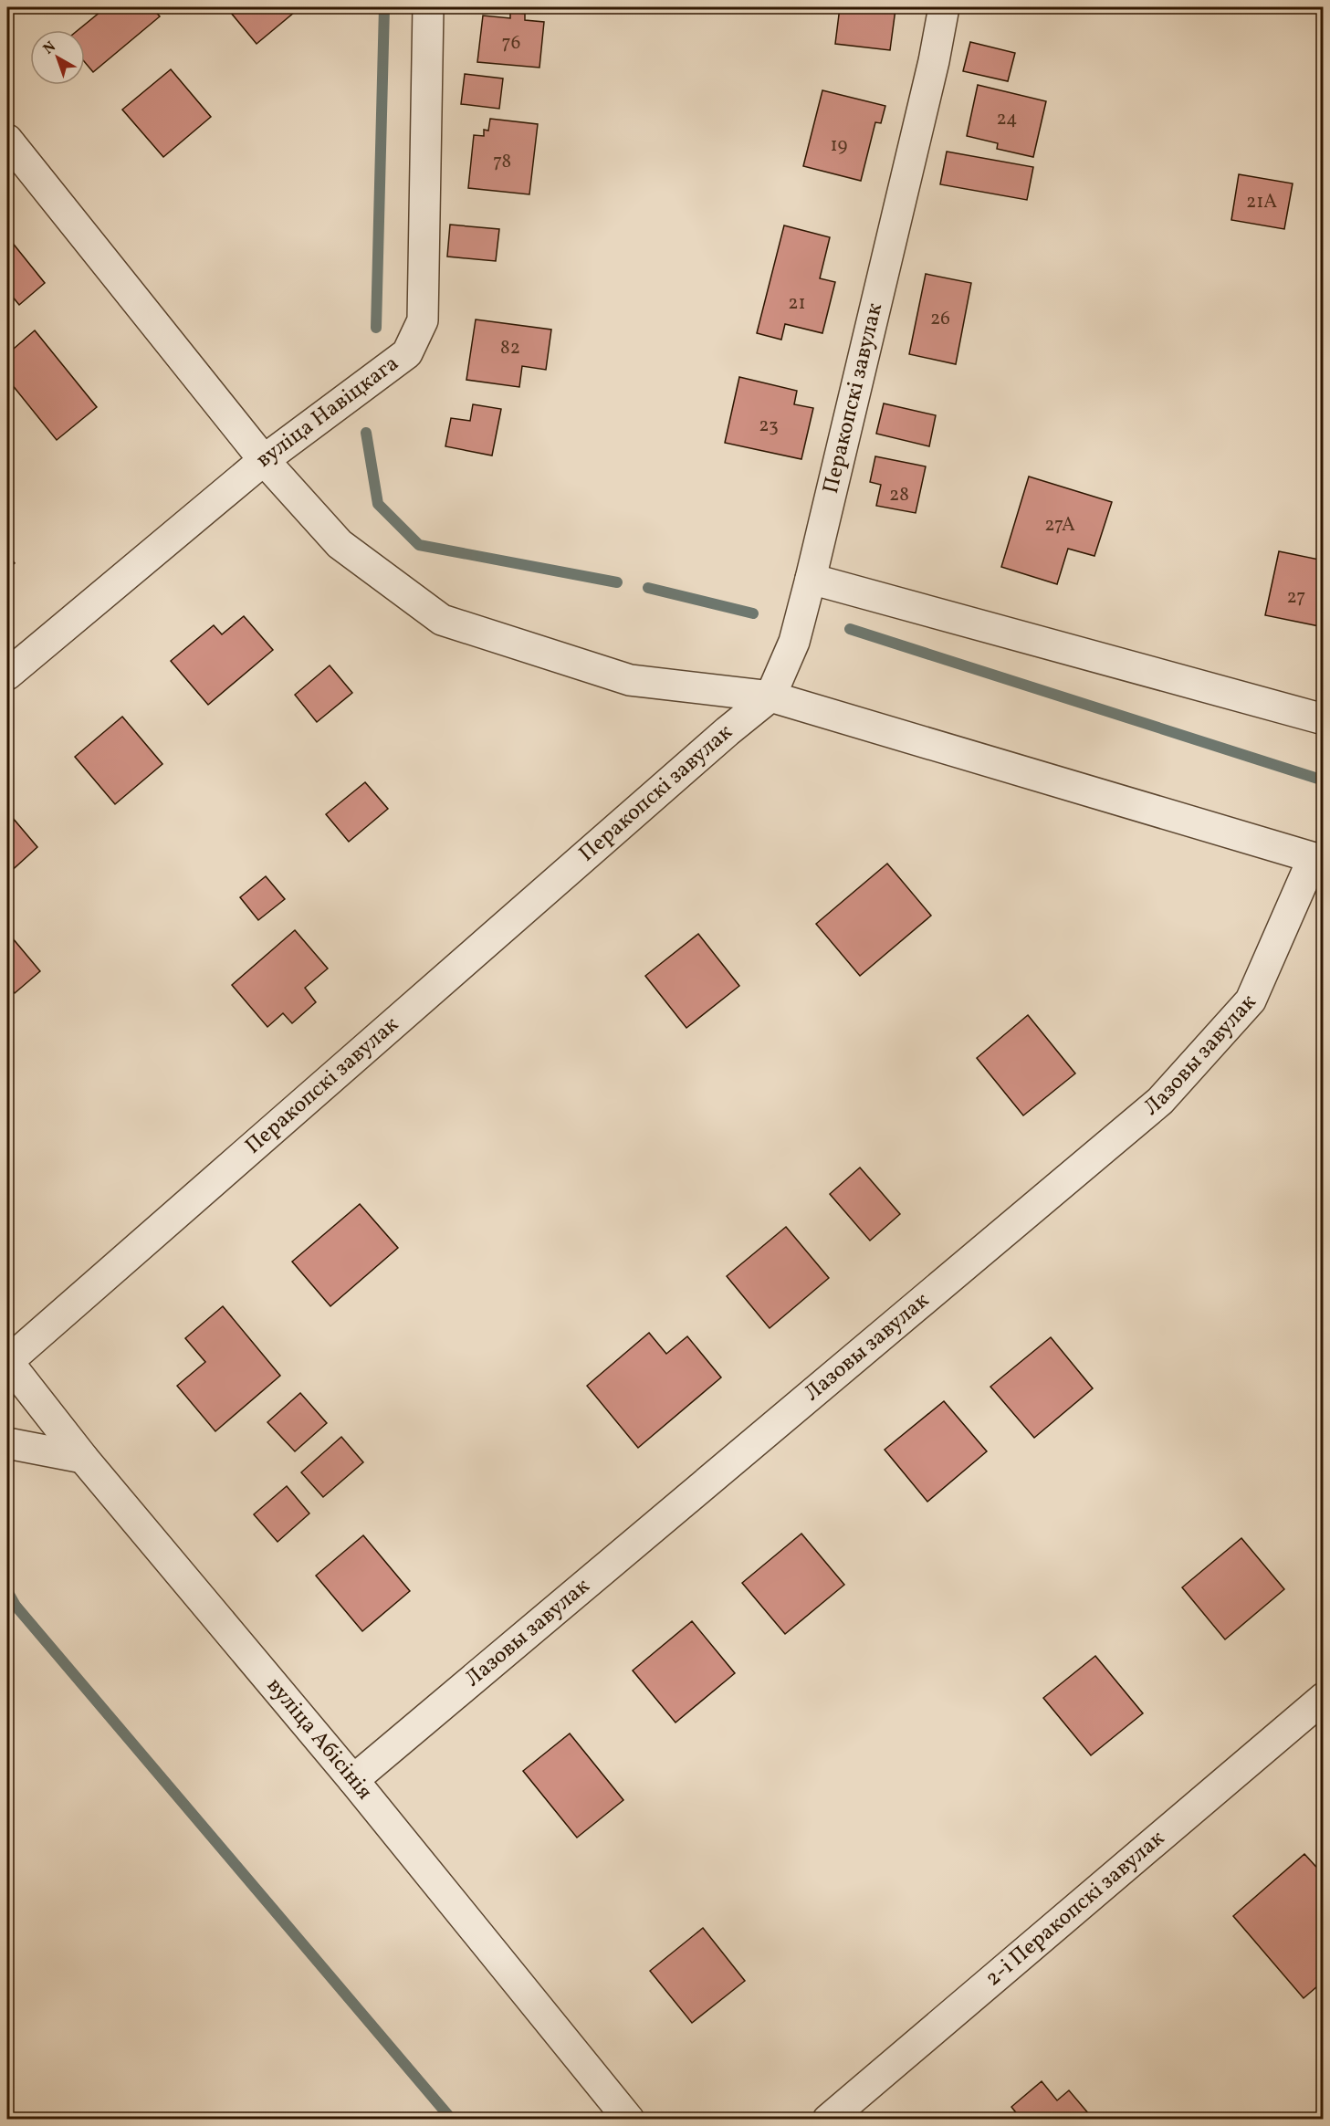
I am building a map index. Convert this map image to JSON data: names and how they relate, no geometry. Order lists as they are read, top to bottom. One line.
{"streets":{"street":["Перакопскі завулак","вуліца Навіцкага","Лазовы завулак","вуліца Абісінія","2-і Перакопскі завулак"]},"crossings":[["Перакопскі завулак","вуліца Абісінія"],["Лазовы завулак","вуліца Абісінія"]],"house_numbers":["76","24","19","78","21А","21","26","82","23","28","27А","27"],"north":"top left"}
